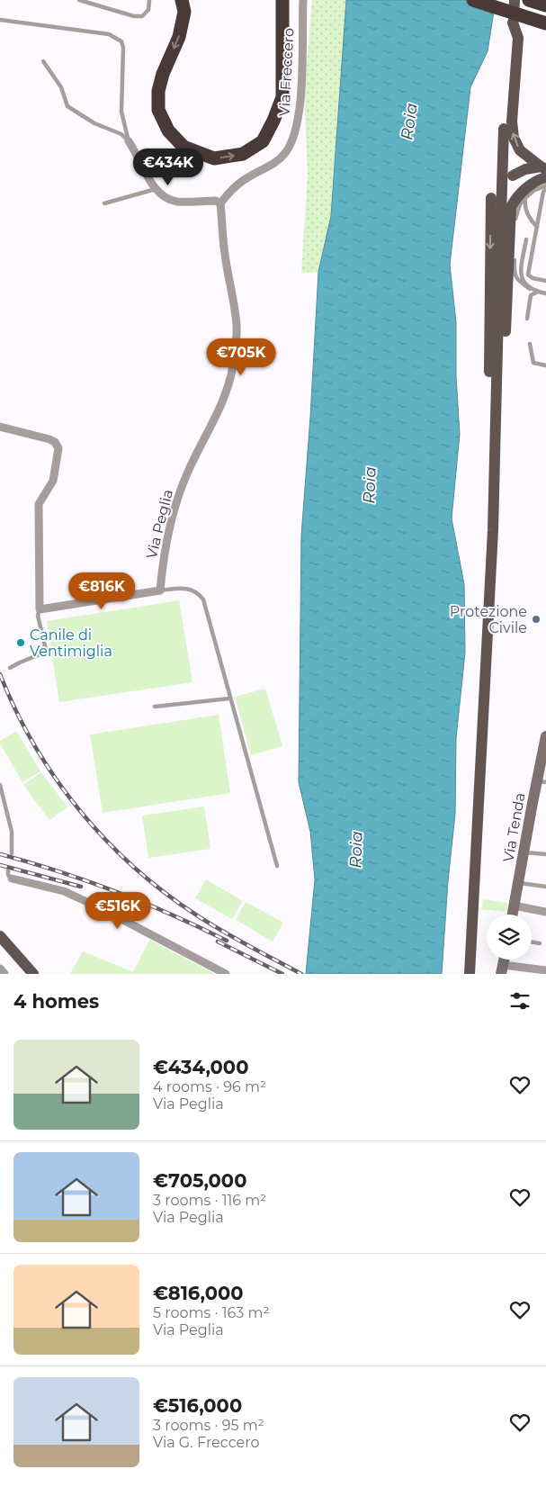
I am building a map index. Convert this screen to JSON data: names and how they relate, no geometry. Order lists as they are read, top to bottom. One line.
{"streets":{"main road":["Via Tenda"],"street":["Via Freccero","Via Peglia"]},"crossings":[["Via Freccero","Via Peglia"]],"water":["Roia"],"places":["Protezione Civile","Canile di Ventimiglia"],"page":{"price":["€434K","€705K","€816K","€516K"],"heading":"4 homes","list":[{"name":"€434,000","note":"4 rooms · 96 m² · Via Peglia"},{"name":"€705,000","note":"3 rooms · 116 m² · Via Peglia"},{"name":"€816,000","note":"5 rooms · 163 m² · Via Peglia"},{"name":"€516,000","note":"3 rooms · 95 m² · Via G. Freccero"}]}}
